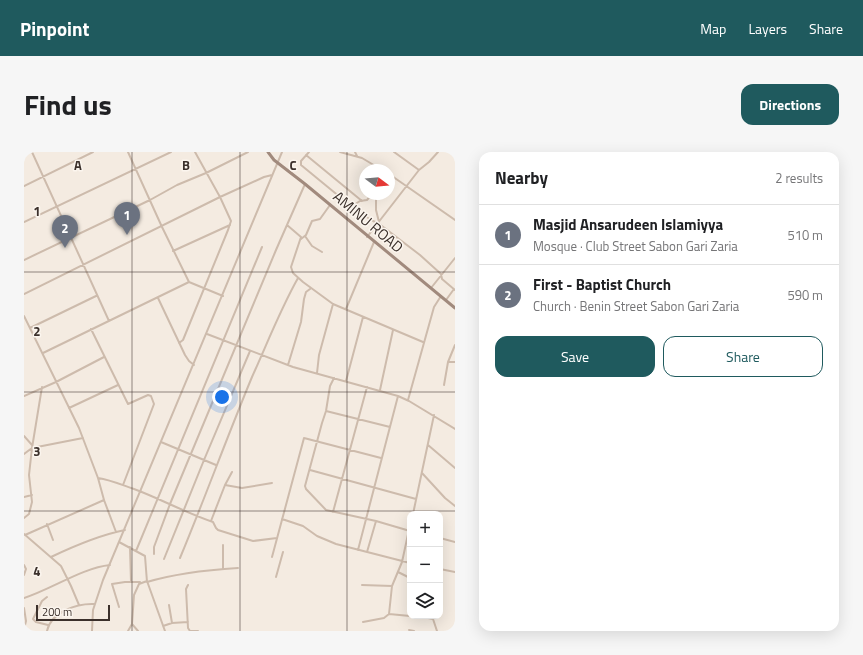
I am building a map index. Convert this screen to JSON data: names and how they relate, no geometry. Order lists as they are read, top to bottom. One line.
{"streets":{"street":["AMINU ROAD"]},"scale_bar":"200 m","north":"right","page":{"header":"Pinpoint","nav":["Map","Layers","Share"],"title":"Find us","buttons":["Directions",["Save","Share"]],"heading":["Nearby","2 results"],"pins":["1","2"],"list":[{"mark":"1","name":"Masjid Ansarudeen Islamiyya","note":"Mosque · Club Street Sabon Gari Zaria","value":"510 m"},{"mark":"2","name":"First - Baptist Church","note":"Church · Benin Street Sabon Gari Zaria","value":"590 m"}],"map_buttons":["+","−"],"scale":"200 m"},"grid":{"columns":["A","B","C"],"rows":["1","2","3","4"]}}
